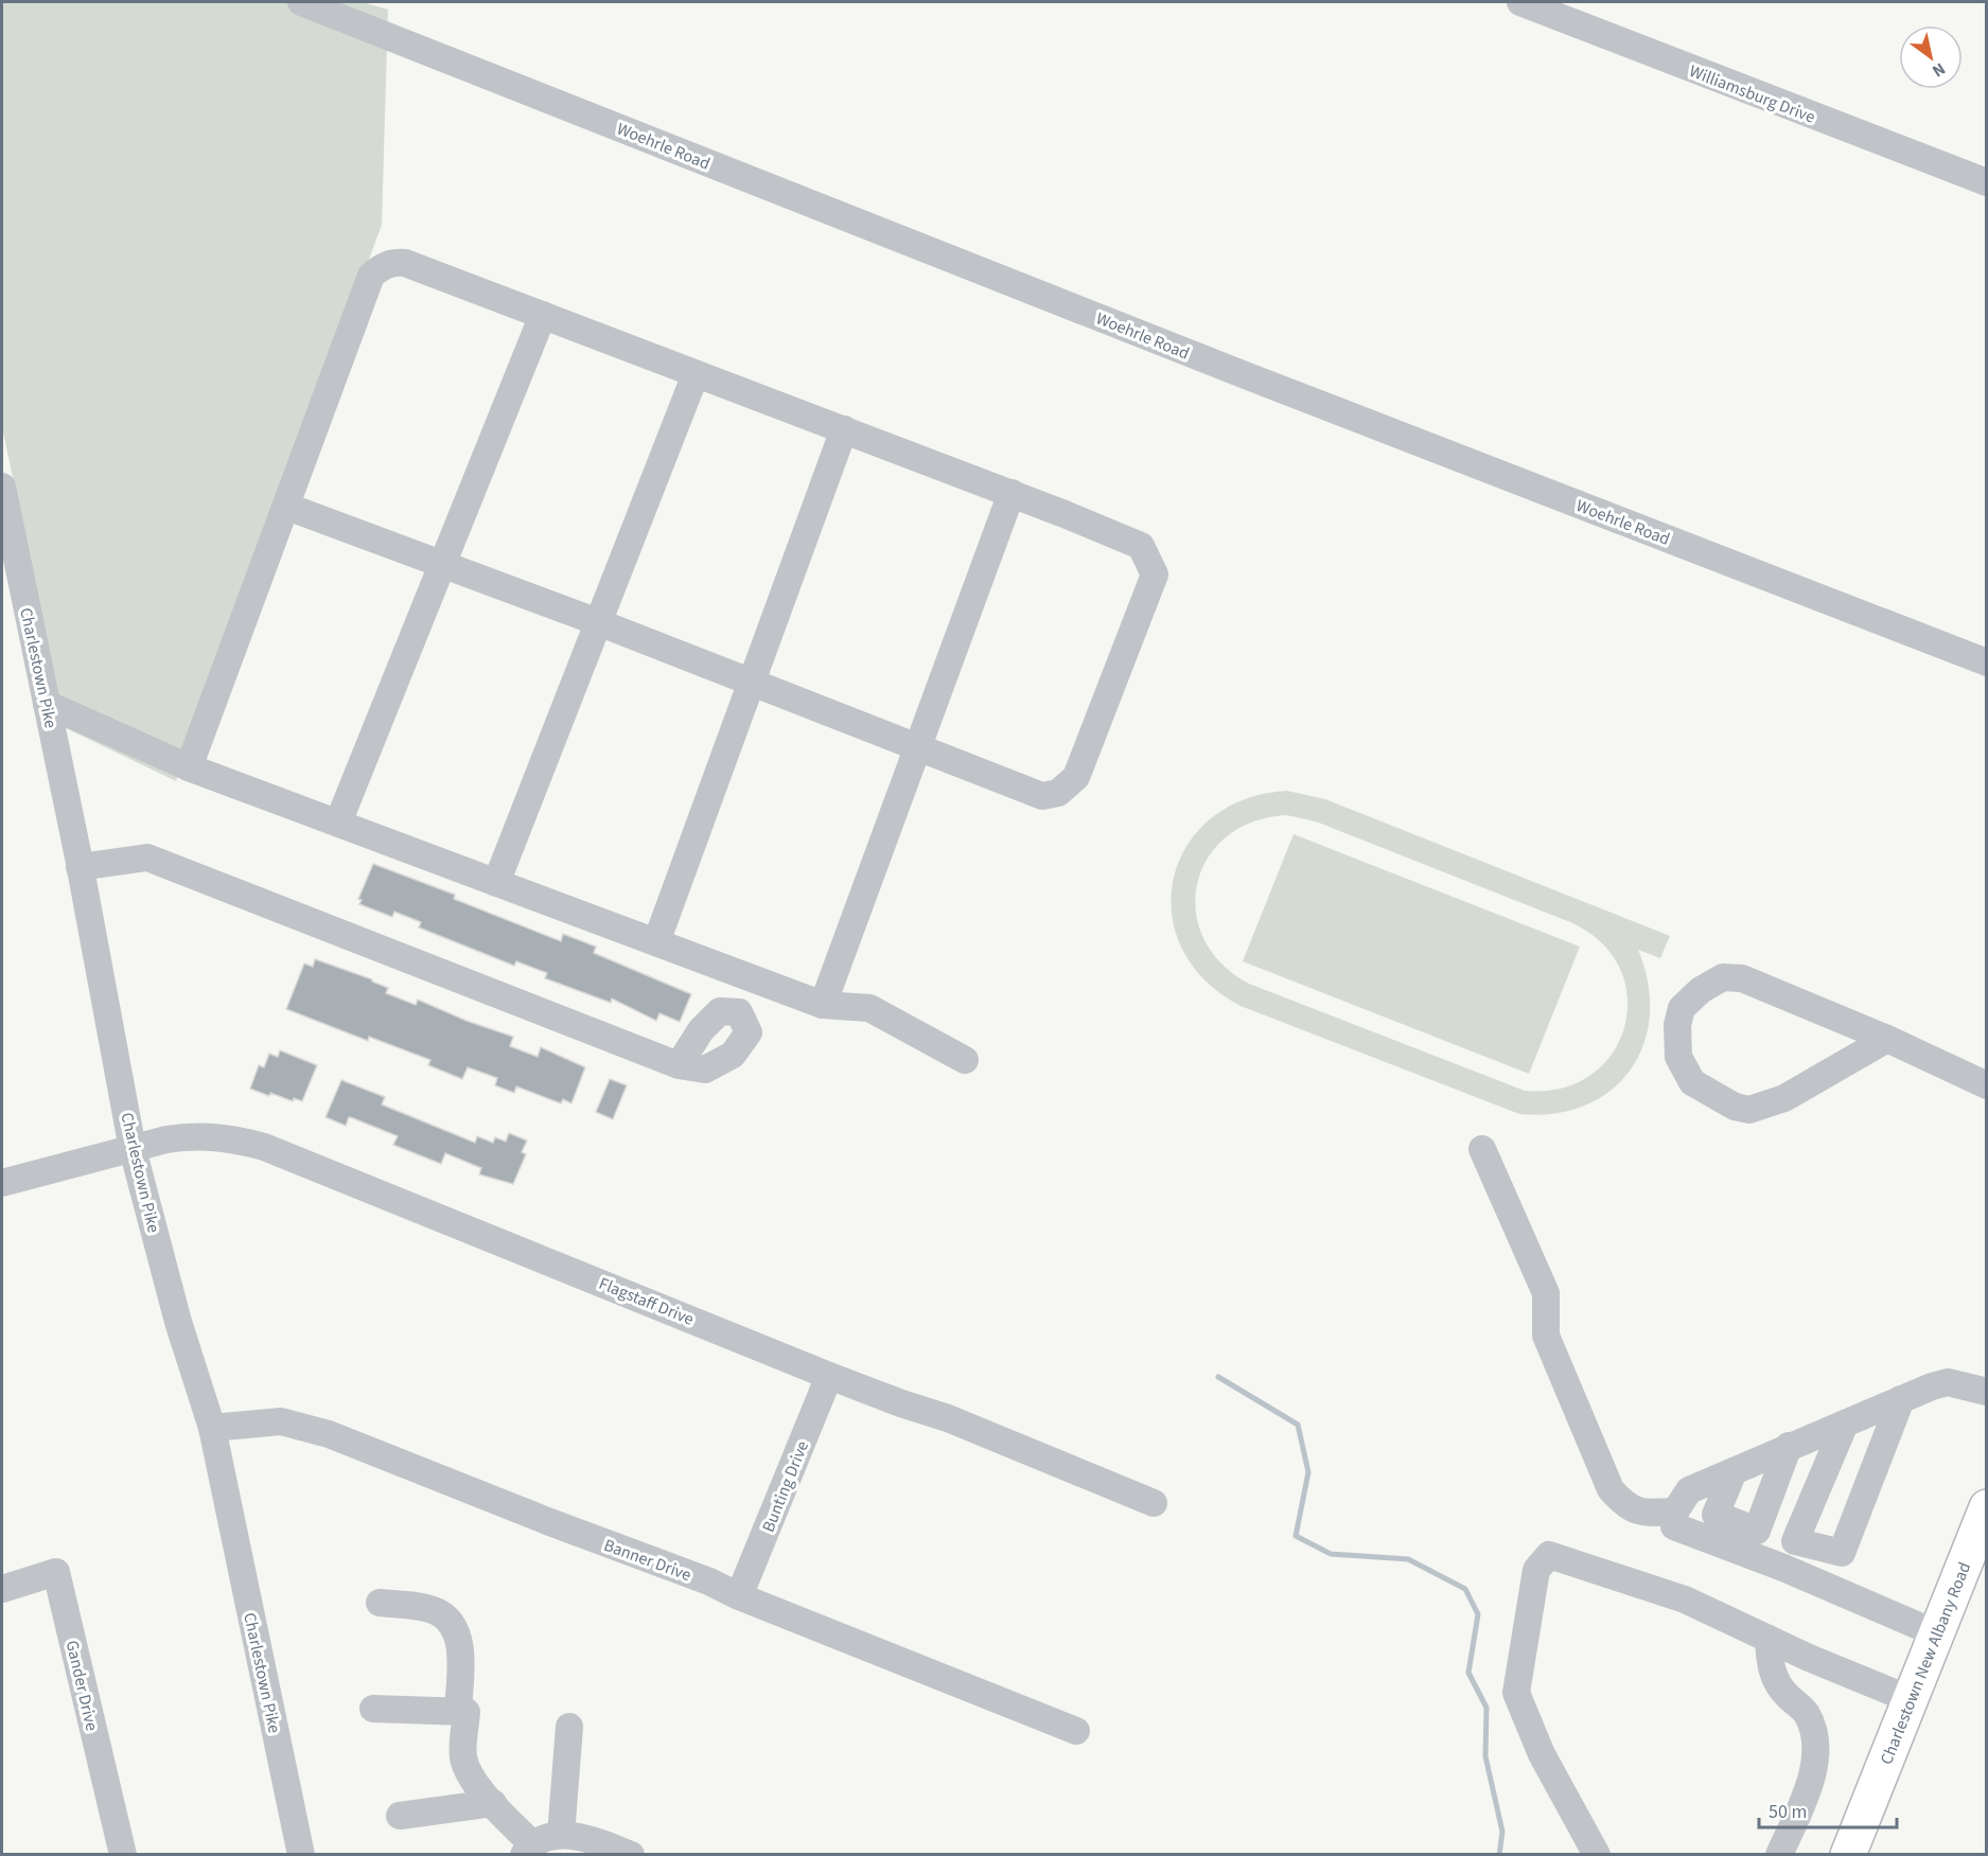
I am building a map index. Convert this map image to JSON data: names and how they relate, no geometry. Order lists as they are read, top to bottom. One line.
{"streets":{"main road":["Charlestown New Albany Road"],"street":["Williamsburg Drive","Woehrle Road","Charlestown Pike","Flagstaff Drive","Bunting Drive","Banner Drive","Gander Drive"]},"crossings":[["Charlestown Pike","Flagstaff Drive"],["Charlestown Pike","Banner Drive"],["Flagstaff Drive","Bunting Drive"],["Bunting Drive","Banner Drive"]],"scale_bar":"50 m","north":"bottom right"}
